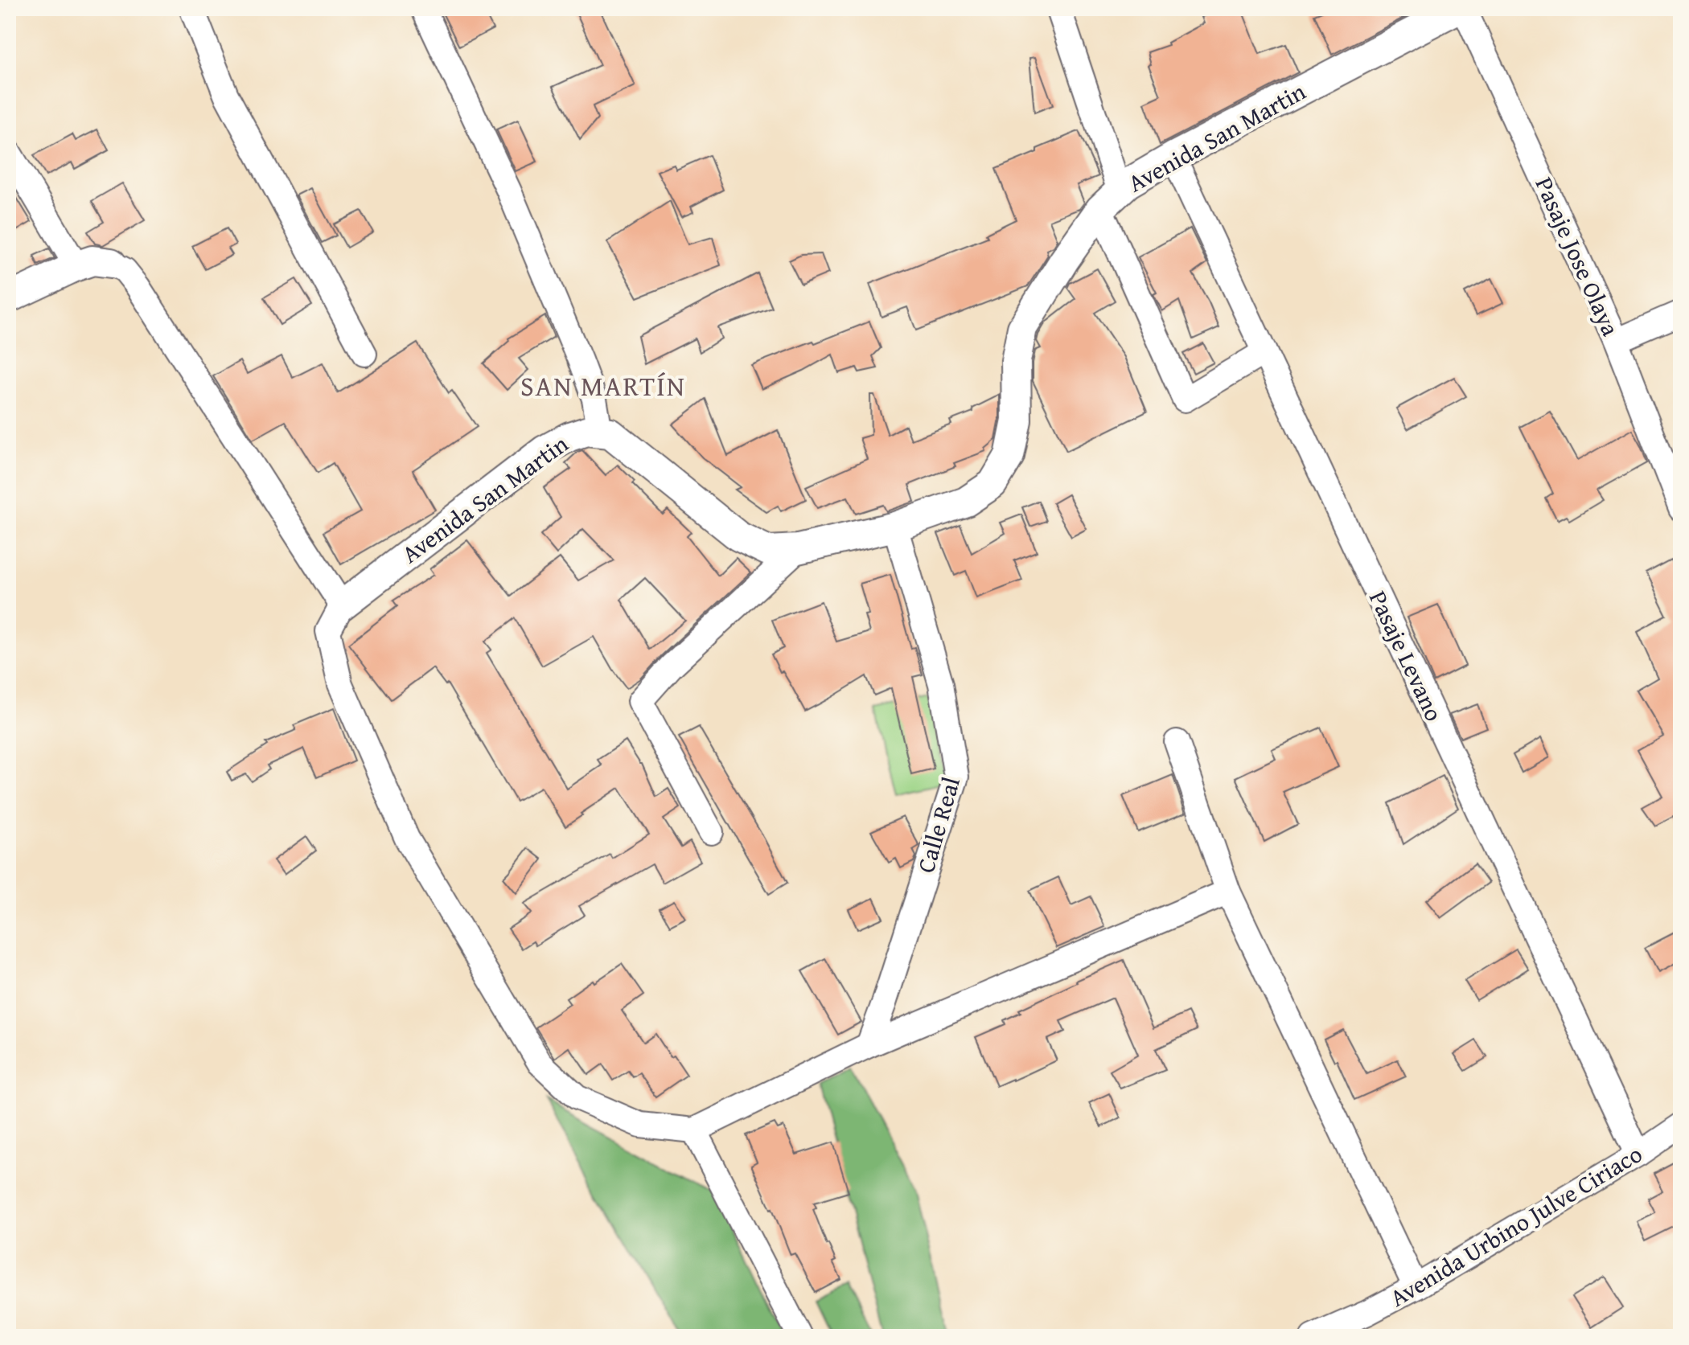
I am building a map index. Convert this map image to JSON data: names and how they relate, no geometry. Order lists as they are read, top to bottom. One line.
{"streets":{"street":["Avenida San Martin","Pasaje Jose Olaya","Pasaje Levano","Calle Real","Avenida Urbino Julve Ciriaco"]},"crossings":[["Avenida San Martin","Pasaje Jose Olaya"],["Avenida San Martin","Pasaje Levano"],["Avenida San Martin","Calle Real"],["Pasaje Levano","Avenida Urbino Julve Ciriaco"]],"districts":["SAN MARTÍN"]}
